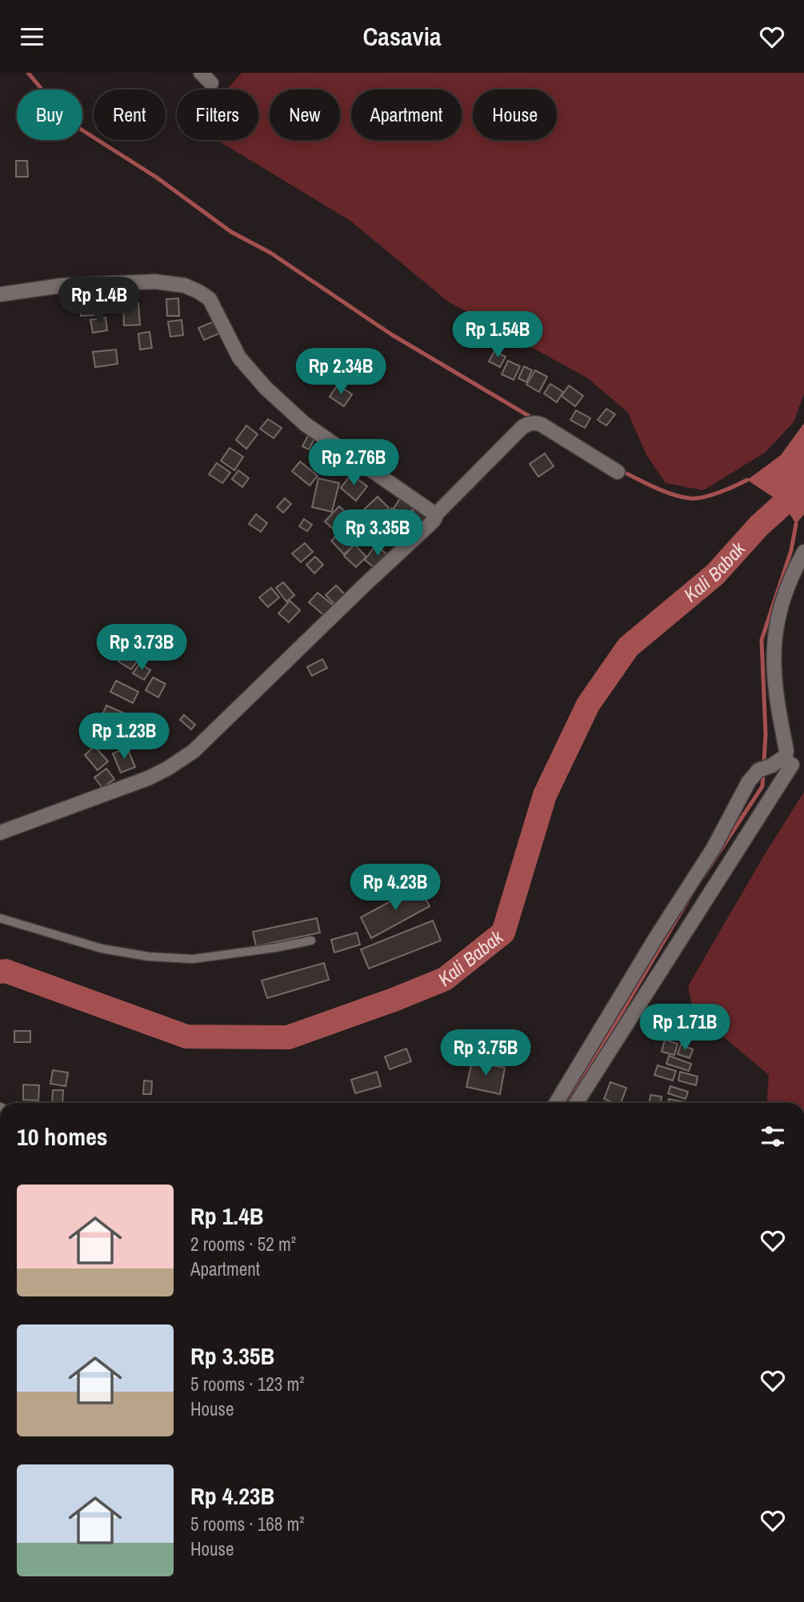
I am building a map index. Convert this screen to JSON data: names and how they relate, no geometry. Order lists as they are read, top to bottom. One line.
{"water":["Kali Babak"],"page":{"header":"Casavia","chip":["Buy","Rent","Filters","New","Apartment","House"],"price":["Rp 1.4B","Rp 1.54B","Rp 2.34B","Rp 2.76B","Rp 3.35B","Rp 3.73B","Rp 1.23B","Rp 4.23B","Rp 1.71B","Rp 3.75B"],"heading":"10 homes","list":[{"name":"Rp 1.4B","note":"2 rooms · 52 m² · Apartment"},{"name":"Rp 3.35B","note":"5 rooms · 123 m² · House"},{"name":"Rp 4.23B","note":"5 rooms · 168 m² · House"}]}}
